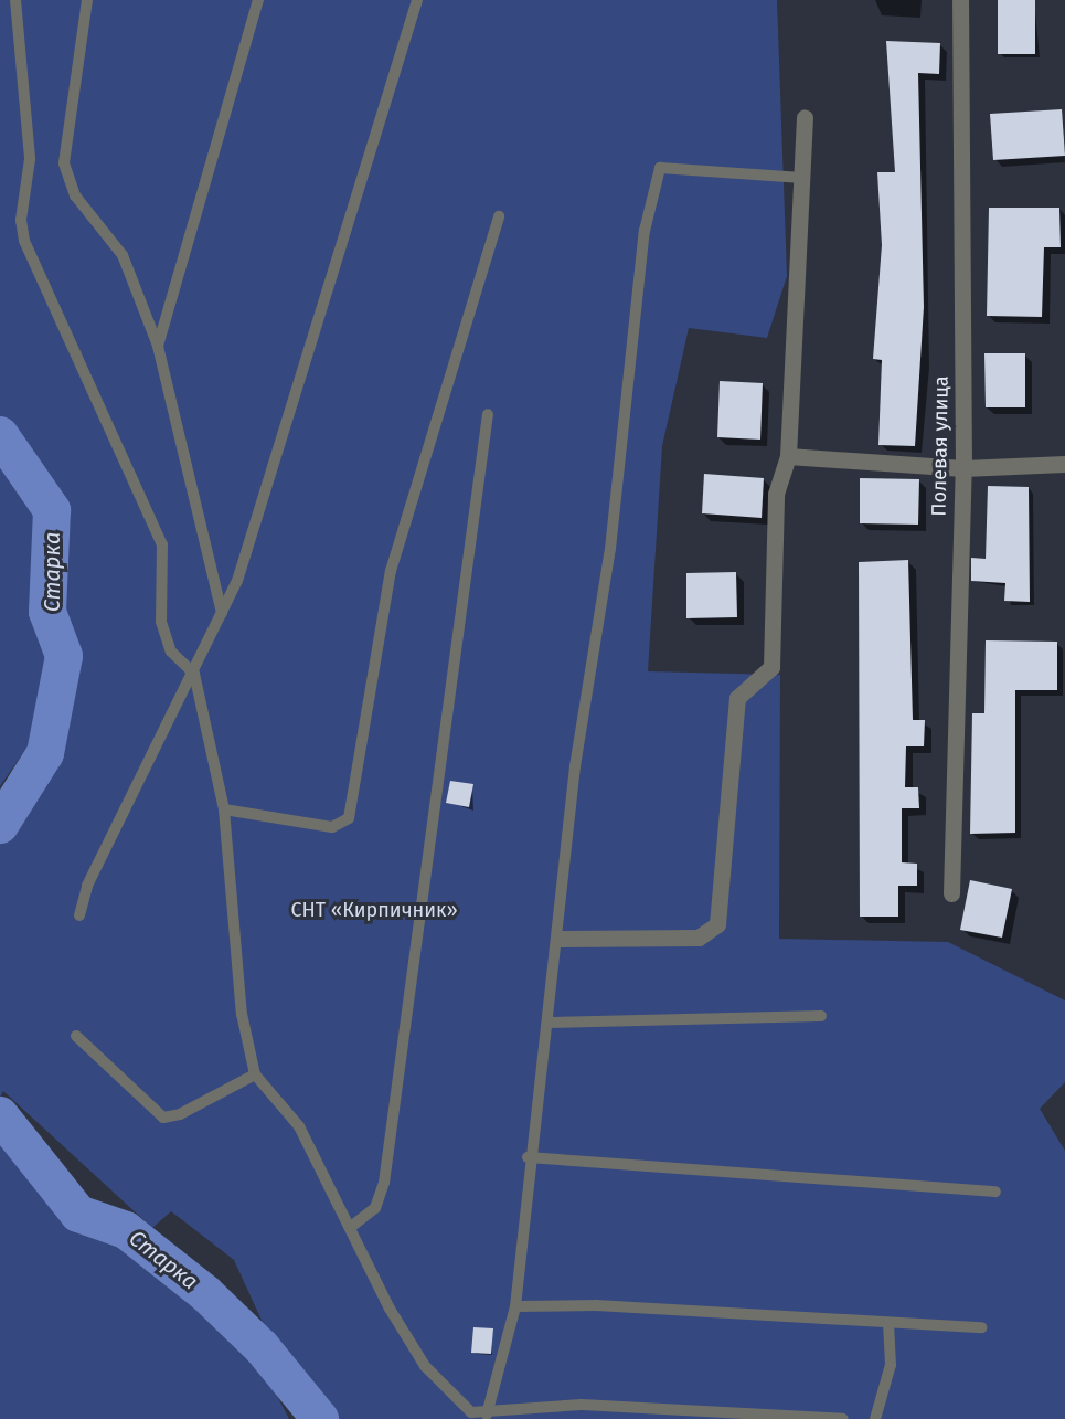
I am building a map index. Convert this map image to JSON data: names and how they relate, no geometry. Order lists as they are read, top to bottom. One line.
{"streets":{"street":["Полевая улица"]},"water":["Старка"],"parks":["СНТ «Кирпичник»"]}
